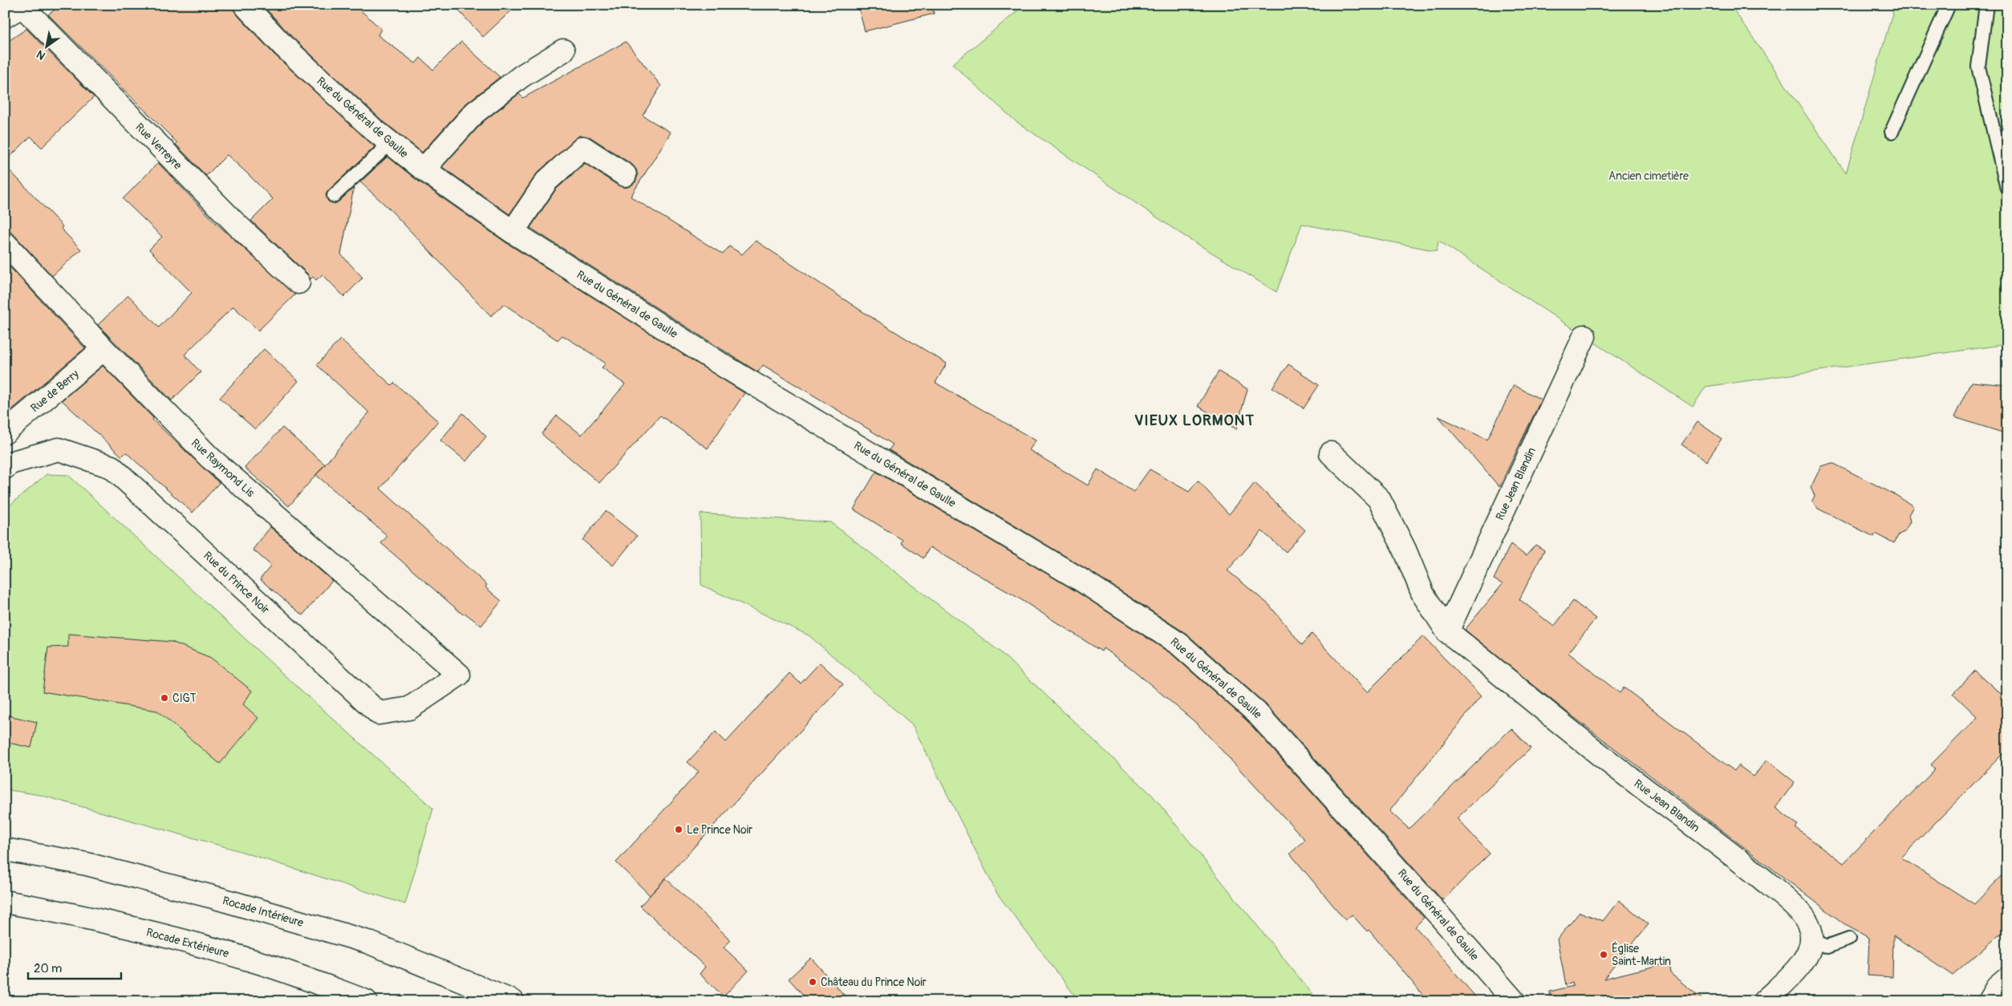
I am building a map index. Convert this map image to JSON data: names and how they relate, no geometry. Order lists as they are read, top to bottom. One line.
{"streets":{"main road":["Rue du Général de Gaulle","Rue Verreyre","Rue de Berry","Rue Raymond Lis","Rue Jean Blandin","Rue du Prince Noir","Rocade Intérieure","Rocade Extérieure"]},"crossings":[["Rue de Berry","Rue Raymond Lis"],["Rue Raymond Lis","Rue du Prince Noir"]],"districts":["VIEUX LORMONT"],"parks":["Ancien cimetière"],"places":["CIGT","Le Prince Noir","Église Saint-Martin","Château du Prince Noir"],"scale_bar":"20 m","north":"bottom left"}
